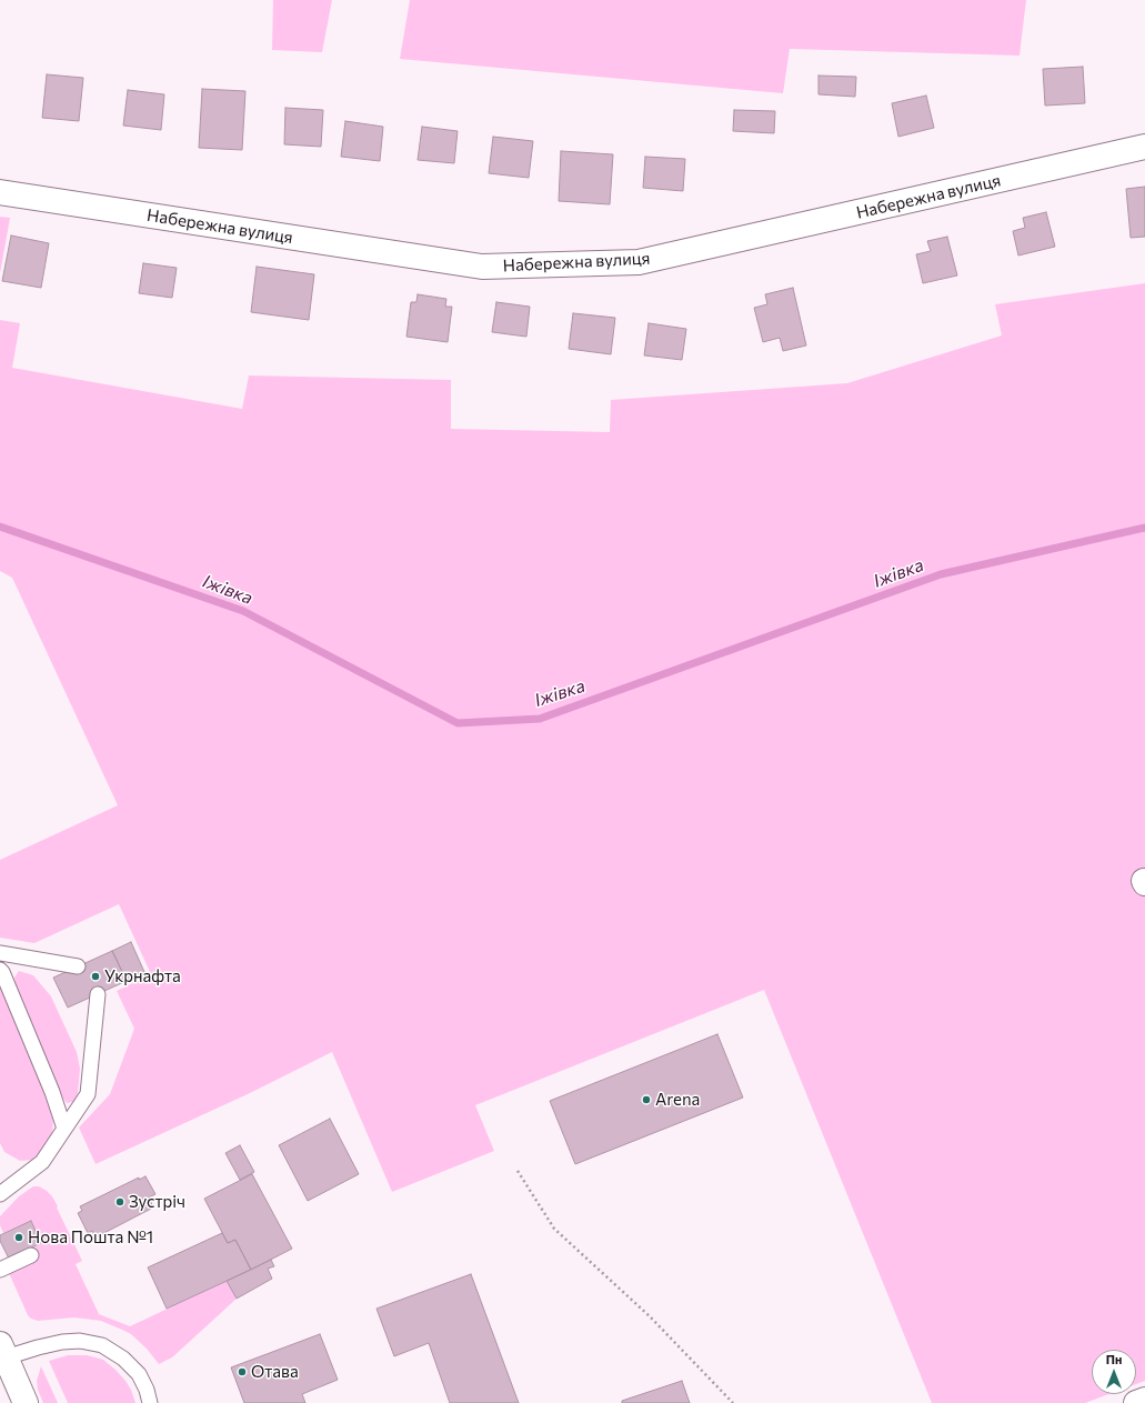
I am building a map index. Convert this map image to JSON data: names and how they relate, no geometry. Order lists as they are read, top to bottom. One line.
{"streets":{"street":["Набережна вулиця"]},"water":["Іжівка"],"places":["Укрнафта","Arena","Зустріч","Нова Пошта №1","Отава"],"north":"top"}
